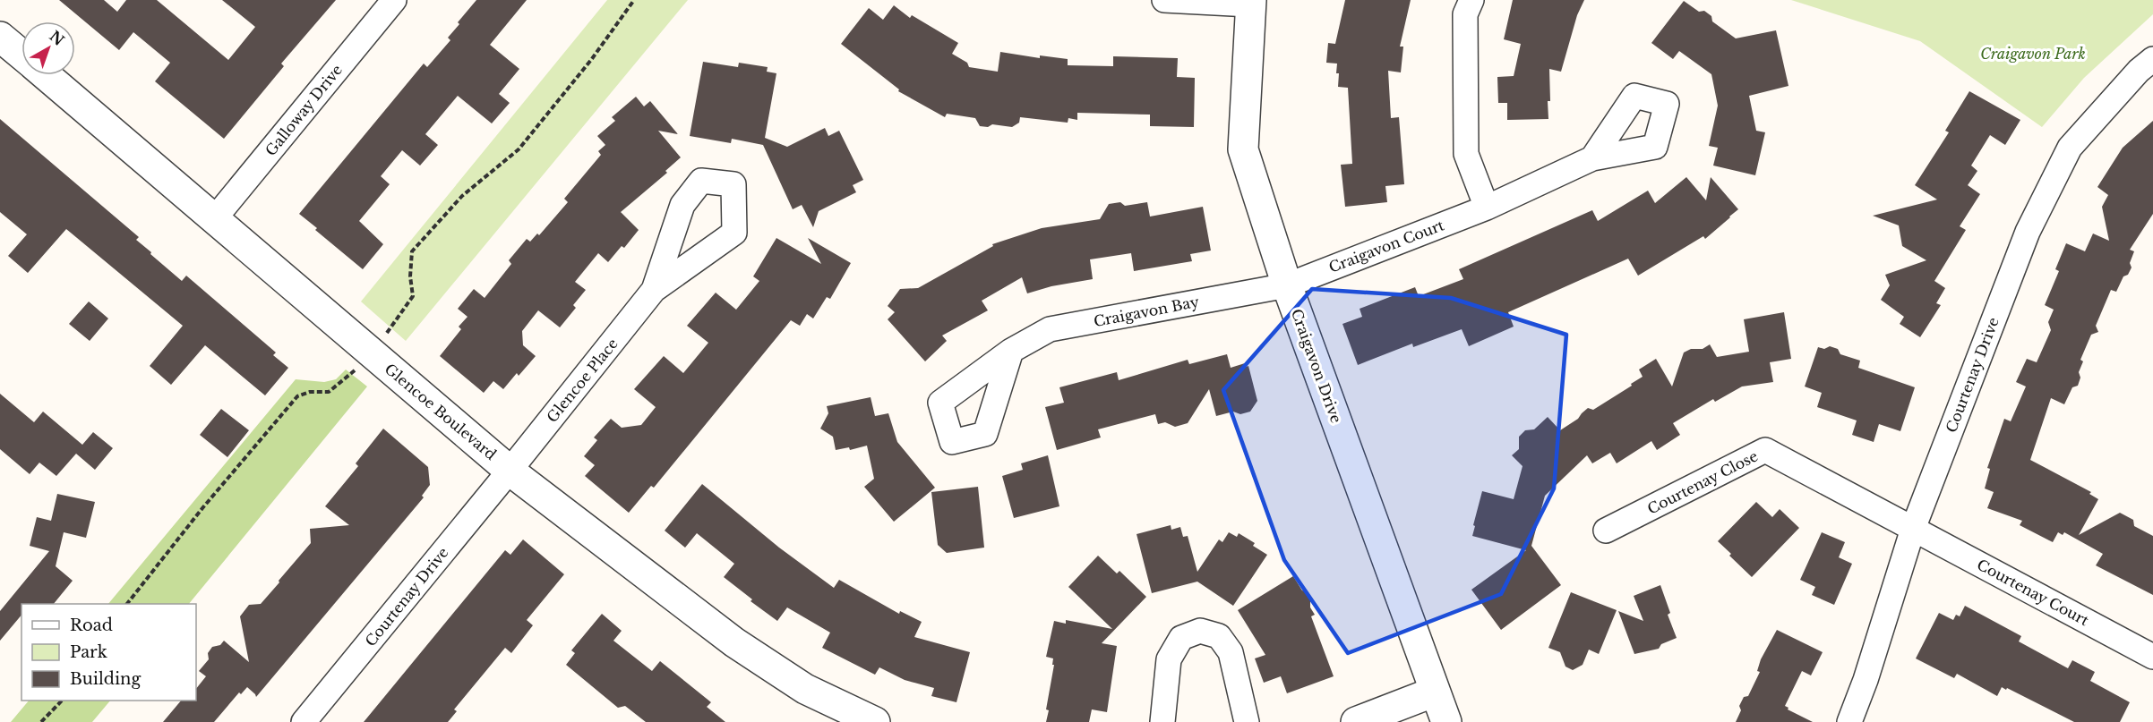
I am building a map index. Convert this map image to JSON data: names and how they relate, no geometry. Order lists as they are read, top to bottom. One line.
{"streets":{"street":["Galloway Drive","Craigavon Court","Craigavon Bay","Craigavon Drive","Courtenay Drive","Glencoe Place","Glencoe Boulevard","Courtenay Close","Courtenay Court"]},"crossings":[["Galloway Drive","Glencoe Boulevard"],["Craigavon Court","Craigavon Bay"],["Craigavon Court","Craigavon Drive"],["Craigavon Bay","Craigavon Drive"],["Courtenay Drive","Glencoe Place"],["Courtenay Drive","Glencoe Boulevard"],["Courtenay Drive","Courtenay Close"],["Courtenay Drive","Courtenay Court"],["Glencoe Place","Glencoe Boulevard"],["Courtenay Close","Courtenay Court"]],"parks":["Craigavon Park"],"legend":["Road","Park","Building"],"north":"top right"}
